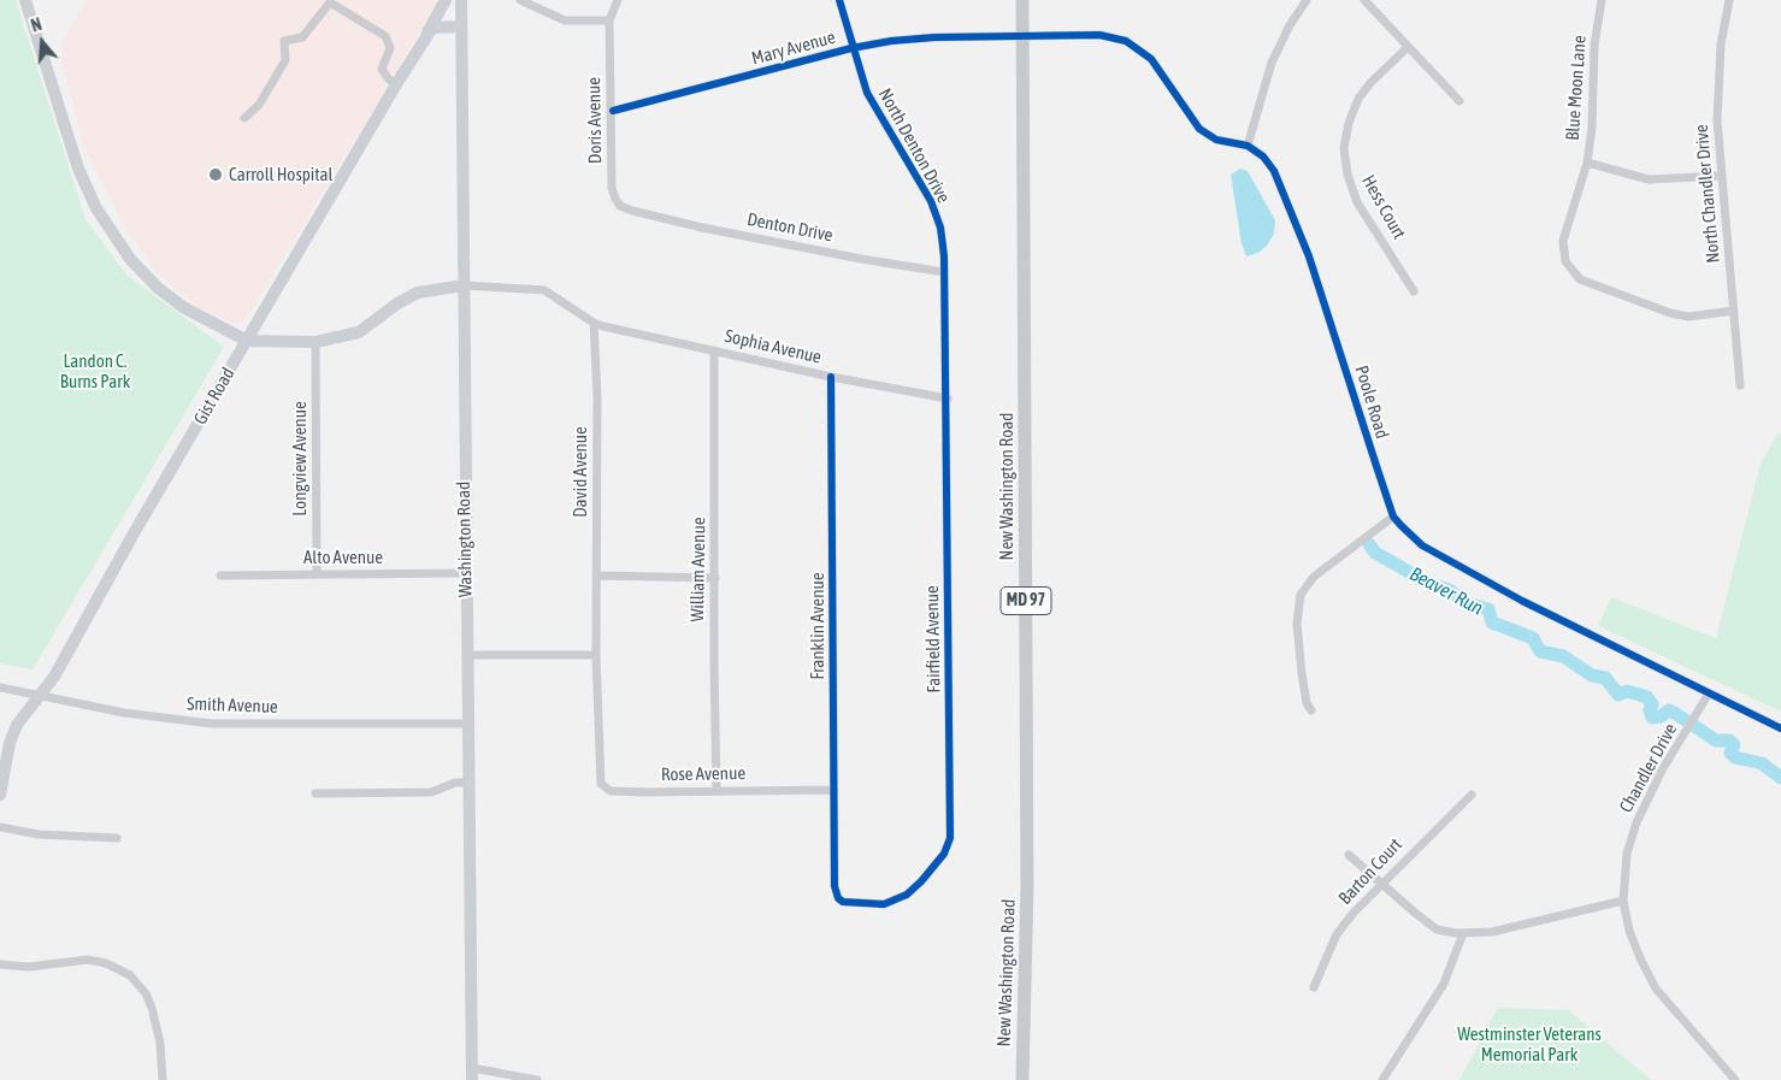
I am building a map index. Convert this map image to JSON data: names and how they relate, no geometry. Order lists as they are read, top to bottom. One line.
{"streets":{"main road":["New Washington Road","MD 97"],"street":["Mary Avenue","Blue Moon Lane","Doris Avenue","North Denton Drive","North Chandler Drive","Hess Court","Denton Drive","Sophia Avenue","Gist Road","Poole Road","Longview Avenue","David Avenue","Washington Road","Alto Avenue","William Avenue","Franklin Avenue","Fairfield Avenue","Smith Avenue","Chandler Drive","Rose Avenue","Barton Court"]},"crossings":[["Mary Avenue","Doris Avenue"],["Mary Avenue","North Denton Drive"],["Mary Avenue","Poole Road"],["Mary Avenue","New Washington Road"],["Blue Moon Lane","North Chandler Drive"],["Doris Avenue","Denton Drive"],["North Denton Drive","Denton Drive"],["North Denton Drive","Fairfield Avenue"],["Denton Drive","Fairfield Avenue"],["Sophia Avenue","David Avenue"],["Sophia Avenue","William Avenue"],["Sophia Avenue","Franklin Avenue"],["Sophia Avenue","Fairfield Avenue"],["Gist Road","Smith Avenue"],["Poole Road","New Washington Road"],["Poole Road","Chandler Drive"],["Longview Avenue","Alto Avenue"],["David Avenue","Rose Avenue"],["Washington Road","Alto Avenue"],["Washington Road","Smith Avenue"],["William Avenue","Rose Avenue"],["Franklin Avenue","Fairfield Avenue"],["Franklin Avenue","Rose Avenue"]],"water":["Beaver Run"],"parks":["Landon C. Burns Park","Westminster Veterans Memorial Park"],"places":["Carroll Hospital"],"north":"top"}
